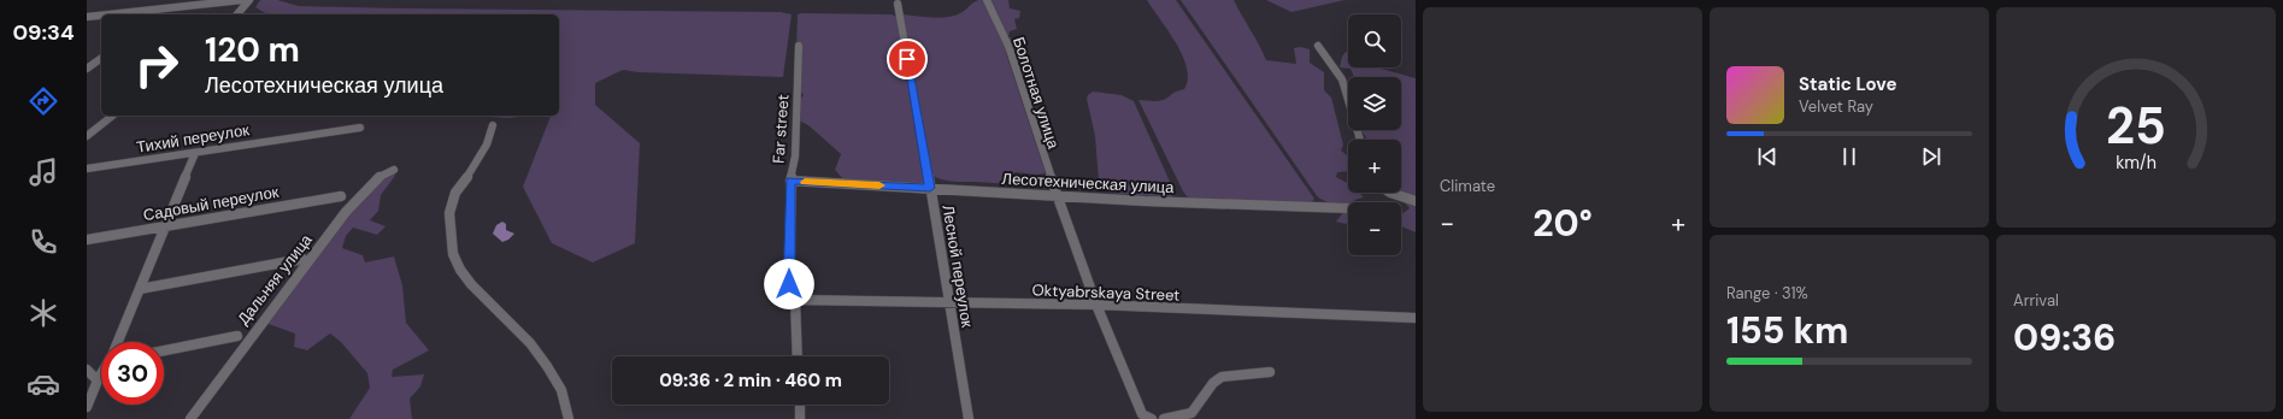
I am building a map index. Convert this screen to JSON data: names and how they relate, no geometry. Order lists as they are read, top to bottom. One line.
{"streets":{"street":["Болотная улица","Far street","Тихий переулок","Лесотехническая улица","Садовый переулок","Лесной переулок","Дальняя улица","Oktyabrskaya Street"]},"crossings":[["Болотная улица","Лесотехническая улица"],["Болотная улица","Oktyabrskaya Street"],["Far street","Лесотехническая улица"],["Far street","Oktyabrskaya Street"],["Лесотехническая улица","Лесной переулок"],["Лесной переулок","Oktyabrskaya Street"]],"page":{"tabs":"09:34","tile":["Climate",["Range · 31%","155 km"],["Arrival","09:36"]],"map_buttons":["+","−"],"turn":["120 m","Лесотехническая улица"],"song":["Static Love","Velvet Ray"],"heat":["−","20°","+"],"limit":"30","trip":"09:36 · 2 min · 460 m","gauge":["25","km/h"]}}
